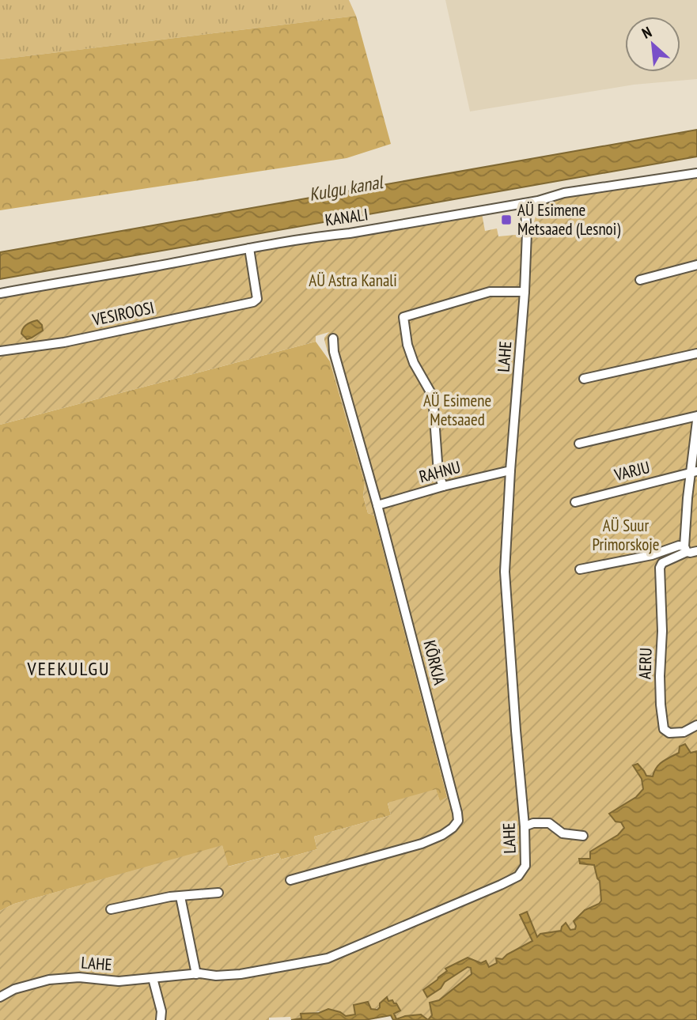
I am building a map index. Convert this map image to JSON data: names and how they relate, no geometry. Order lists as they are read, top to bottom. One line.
{"streets":{"street":["KANALI","VESIROOSI","LAHE","VARJU","RAHNU","KÕRKJA","AERU"]},"crossings":[["KANALI","VESIROOSI"],["KANALI","LAHE"],["LAHE","RAHNU"],["RAHNU","KÕRKJA"]],"districts":["VEEKULGU"],"water":["Kulgu kanal"],"parks":["AÜ Astra Kanali","AÜ Esimene Metsaaed","AÜ Suur Primorskoje"],"places":{"transit":["AÜ Esimene Metsaaed (Lesnoi)"]},"north":"top left"}
